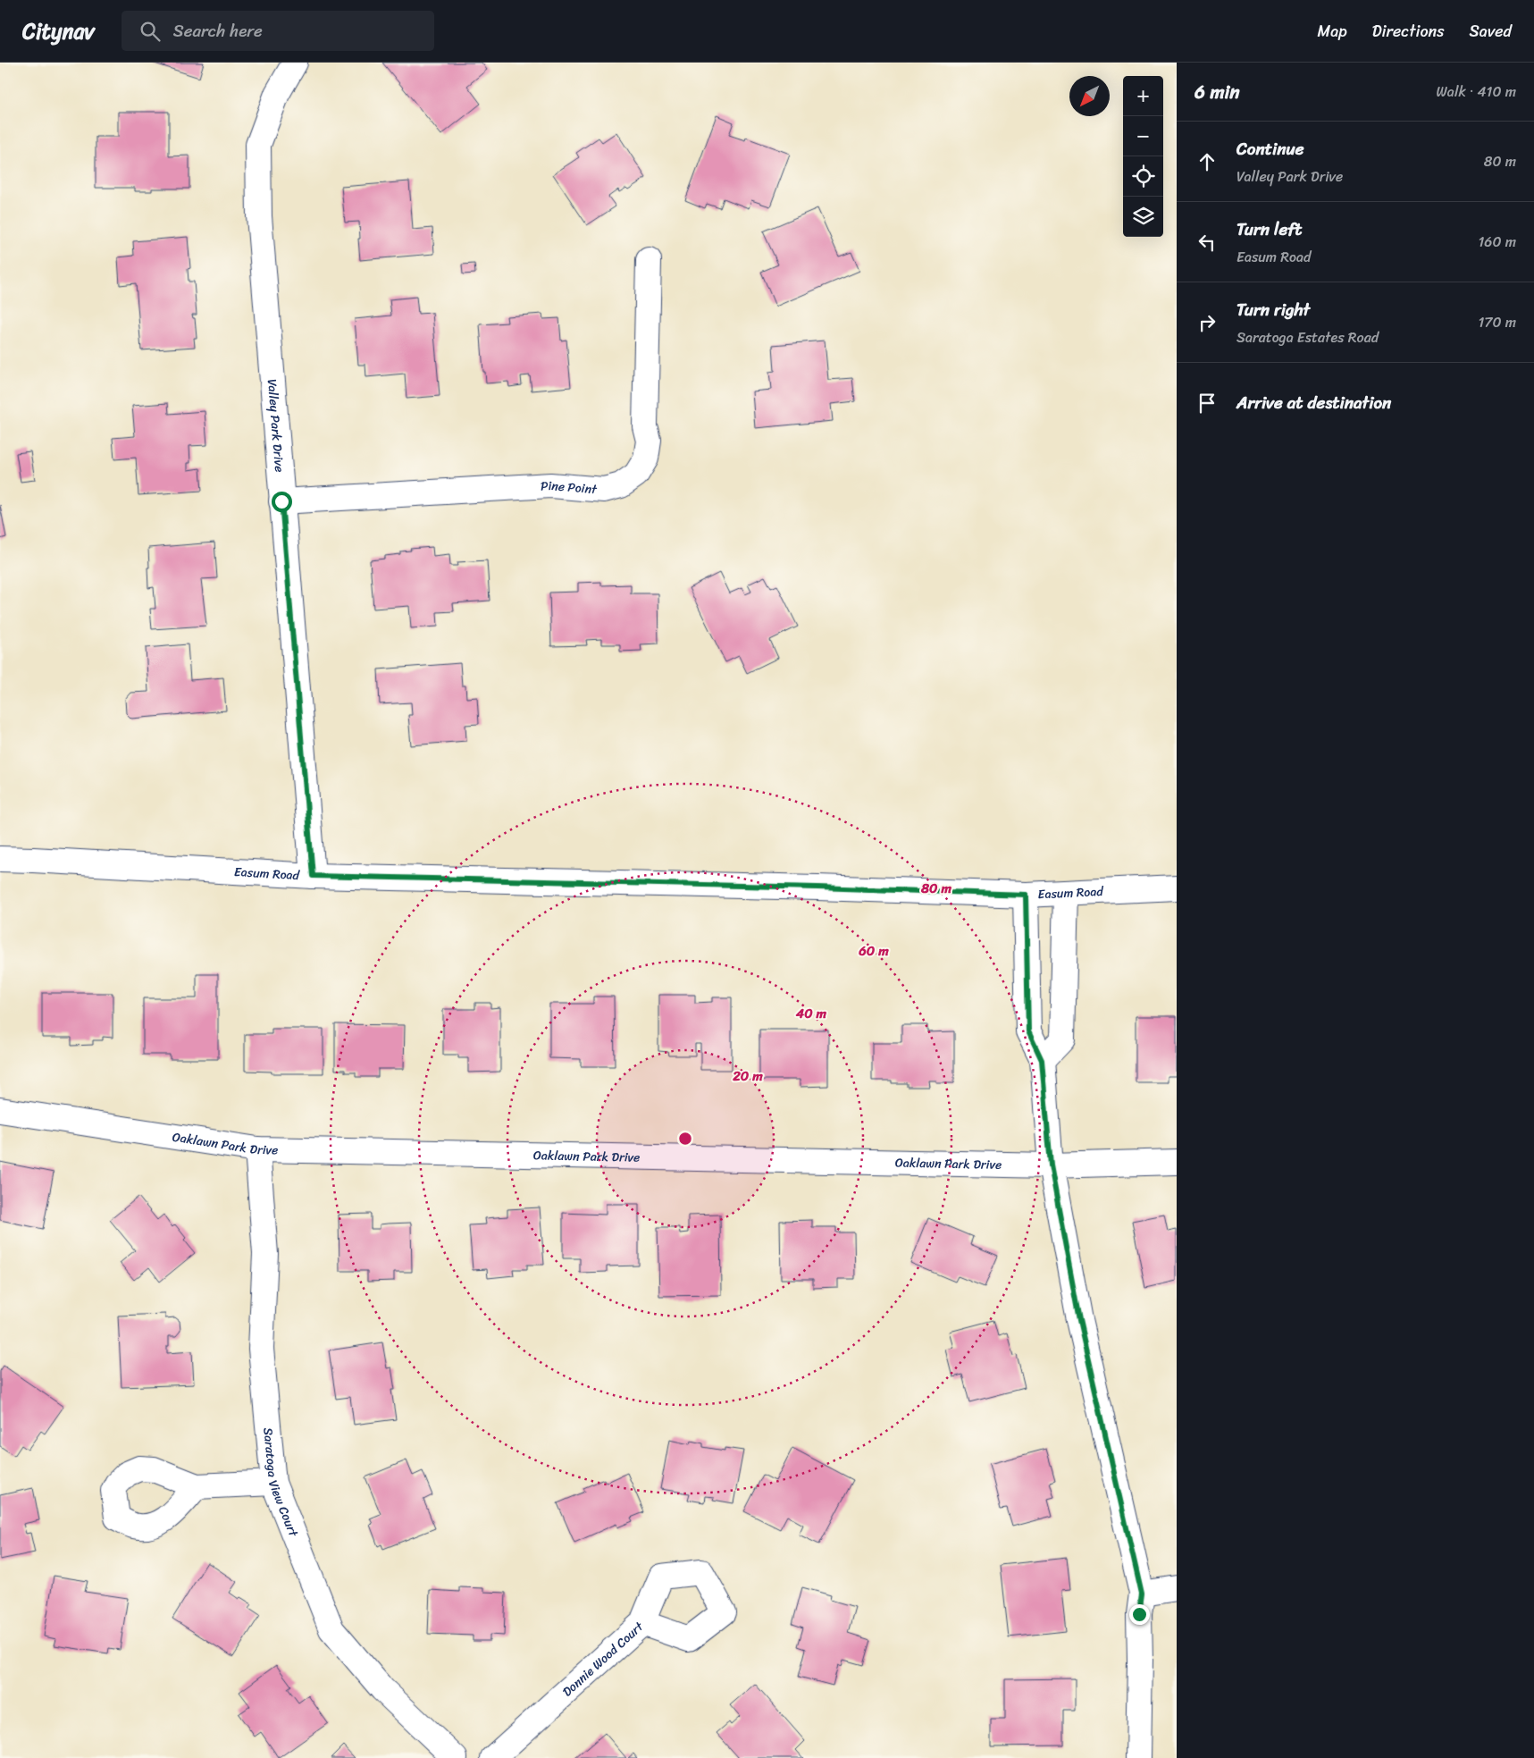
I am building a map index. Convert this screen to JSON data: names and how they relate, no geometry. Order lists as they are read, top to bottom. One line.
{"streets":{"street":["Valley Park Drive","Pine Point","Easum Road","Oaklawn Park Drive","Saratoga View Court","Donnie Wood Court"]},"crossings":[["Valley Park Drive","Pine Point"],["Valley Park Drive","Easum Road"],["Oaklawn Park Drive","Saratoga View Court"]],"north":"bottom left","page":{"header":"Citynav","search":"Search here","nav":["Map","Directions","Saved"],"heading":["6 min","Walk · 410 m"],"map_buttons":["+","−"],"list":[["Continue","Valley Park Drive","80 m"],["Turn left","Easum Road","160 m"],["Turn right","Saratoga Estates Road","170 m"],"Arrive at destination"]},"rings":["80 m","60 m","40 m","20 m"]}
